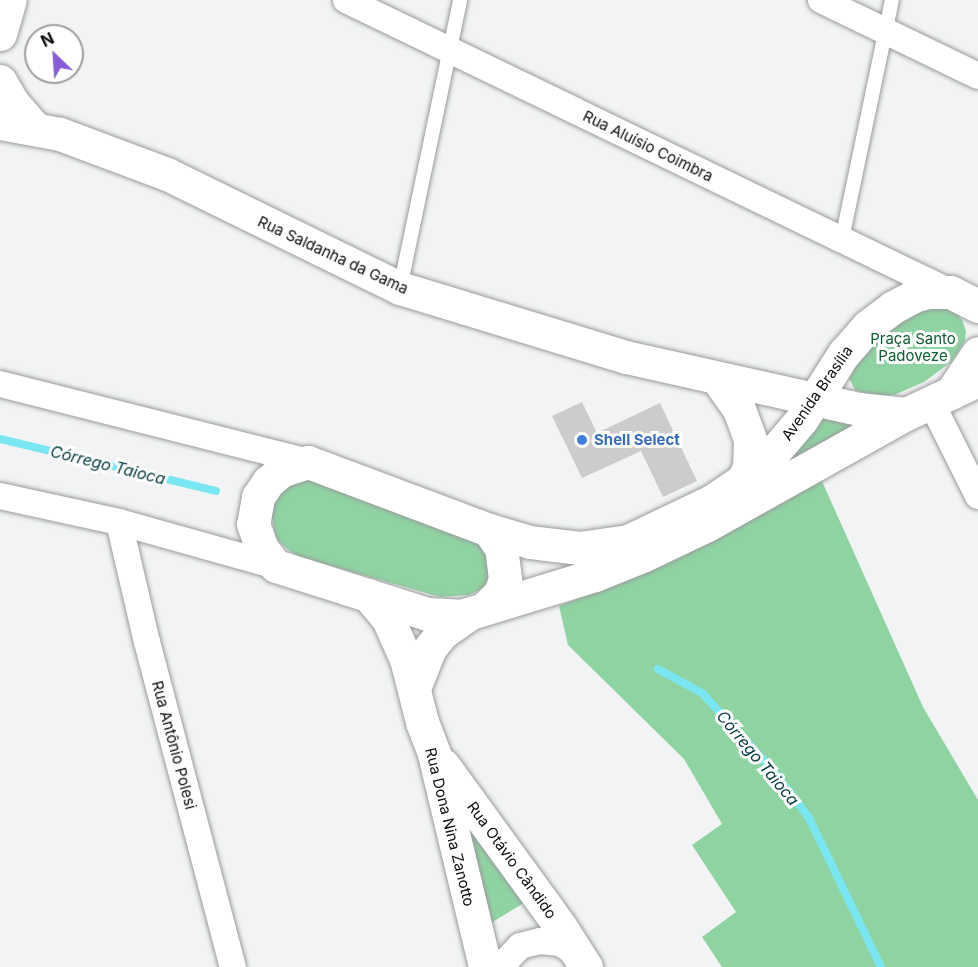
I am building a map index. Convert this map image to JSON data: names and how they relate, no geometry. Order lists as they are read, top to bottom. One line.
{"streets":{"main road":["Rua Saldanha da Gama","Avenida Brasília","Rua Dona Nina Zanotto","Rua Otávio Cândido"],"street":["Rua Aluísio Coimbra","Rua Antônio Polesi"]},"crossings":[["Rua Aluísio Coimbra","Avenida Brasília"],["Rua Saldanha da Gama","Avenida Brasília"],["Rua Dona Nina Zanotto","Rua Otávio Cândido"]],"water":["Córrego Taioca"],"parks":["Praça Santo Padoveze"],"places":["Shell Select"],"north":"top left"}
